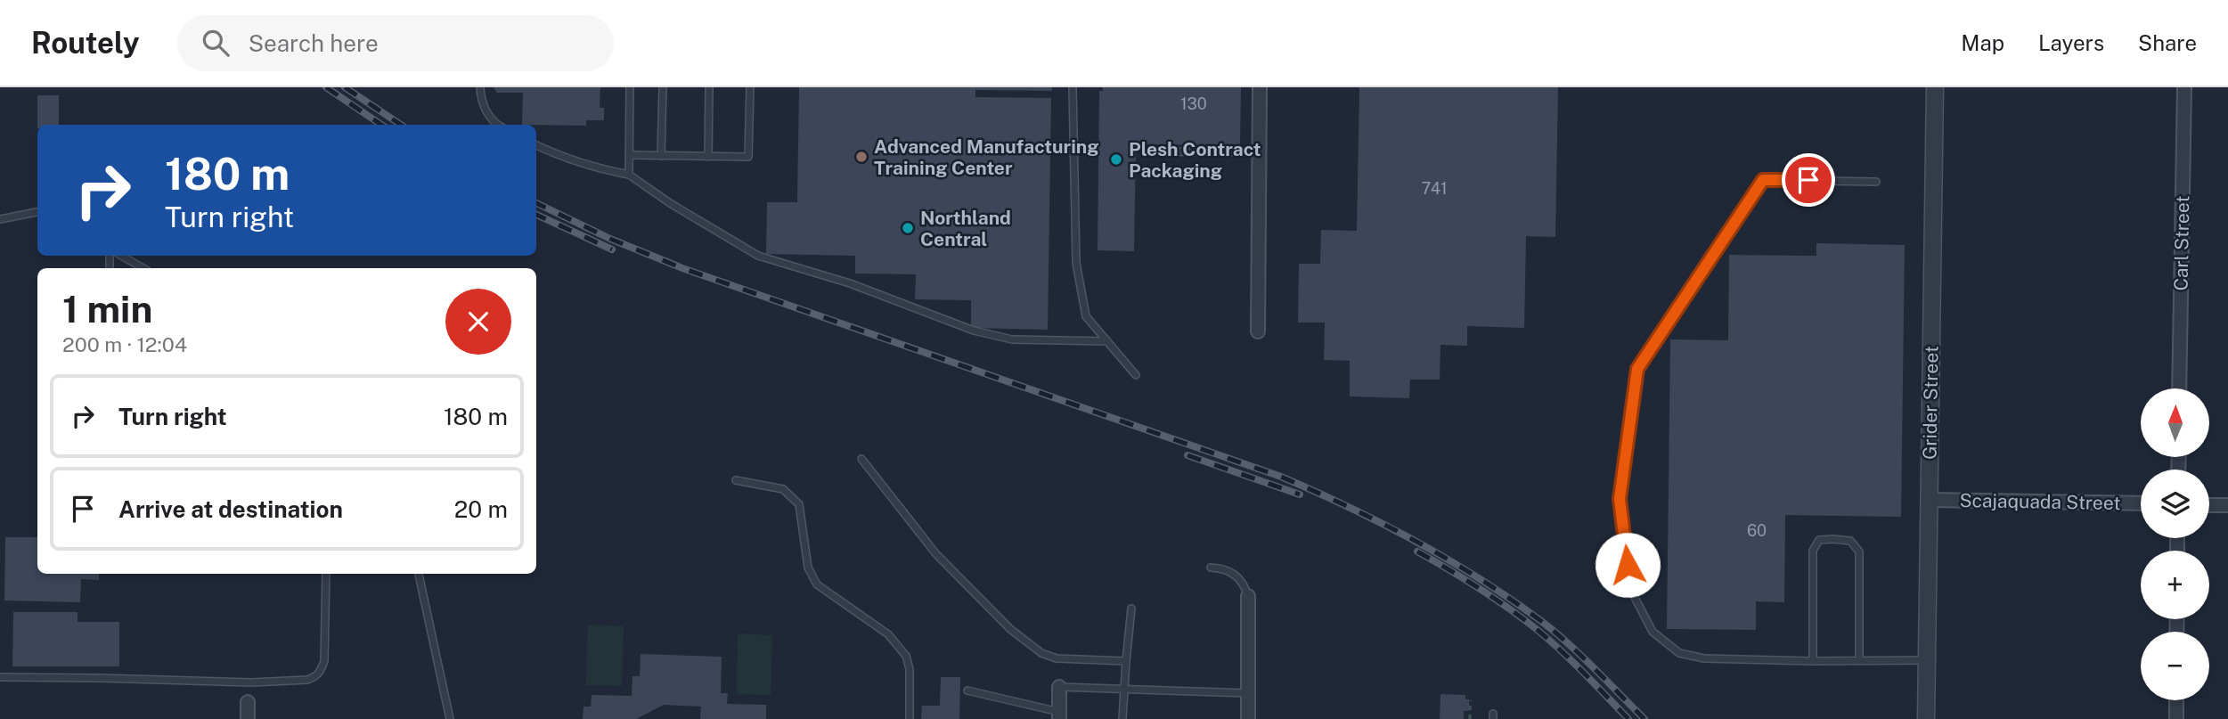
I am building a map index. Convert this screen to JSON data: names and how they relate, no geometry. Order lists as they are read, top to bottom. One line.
{"streets":{"street":["Carl Street","Grider Street","Scajaquada Street"]},"crossings":[["Grider Street","Scajaquada Street"]],"places":["Advanced Manufacturing Training Center","Plesh Contract Packaging","Northland Central"],"house_numbers":["130","741","60"],"north":"top","page":{"header":"Routely","search":"Search here","nav":["Map","Layers","Share"],"turn":["180 m","Turn right"],"heading":["1 min","200 m · 12:04"],"list":[{"name":"Turn right","value":"180 m"},{"name":"Arrive at destination","value":"20 m"}],"map_buttons":["+","−"]}}
